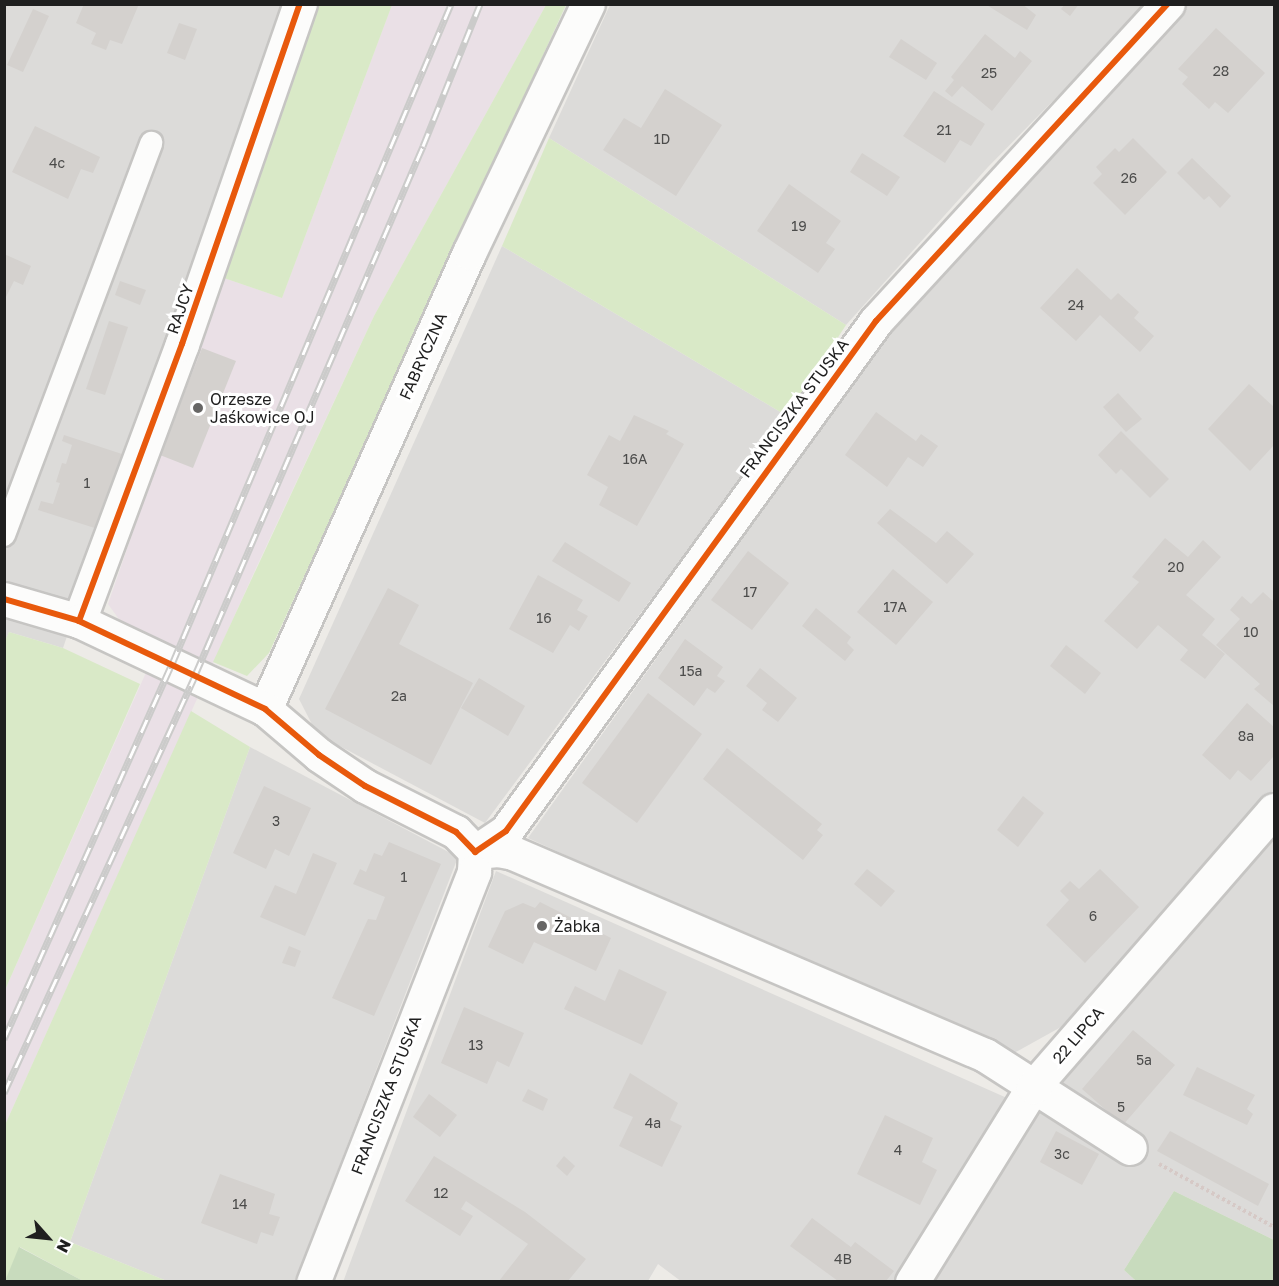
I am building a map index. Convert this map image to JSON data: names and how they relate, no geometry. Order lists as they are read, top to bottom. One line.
{"streets":{"street":["RAJCY","FABRYCZNA","FRANCISZKA STUSKA","22 LIPCA"]},"places":["Orzesze Jaśkowice OJ","Żabka"],"house_numbers":["28","25","21","1D","4c","26","19","24","16A","1","20","17","17A","16","10","15a","2a","8a","3","1","6","13","5a","5","4a","4","3c","12","14","4B"],"north":"bottom right"}
